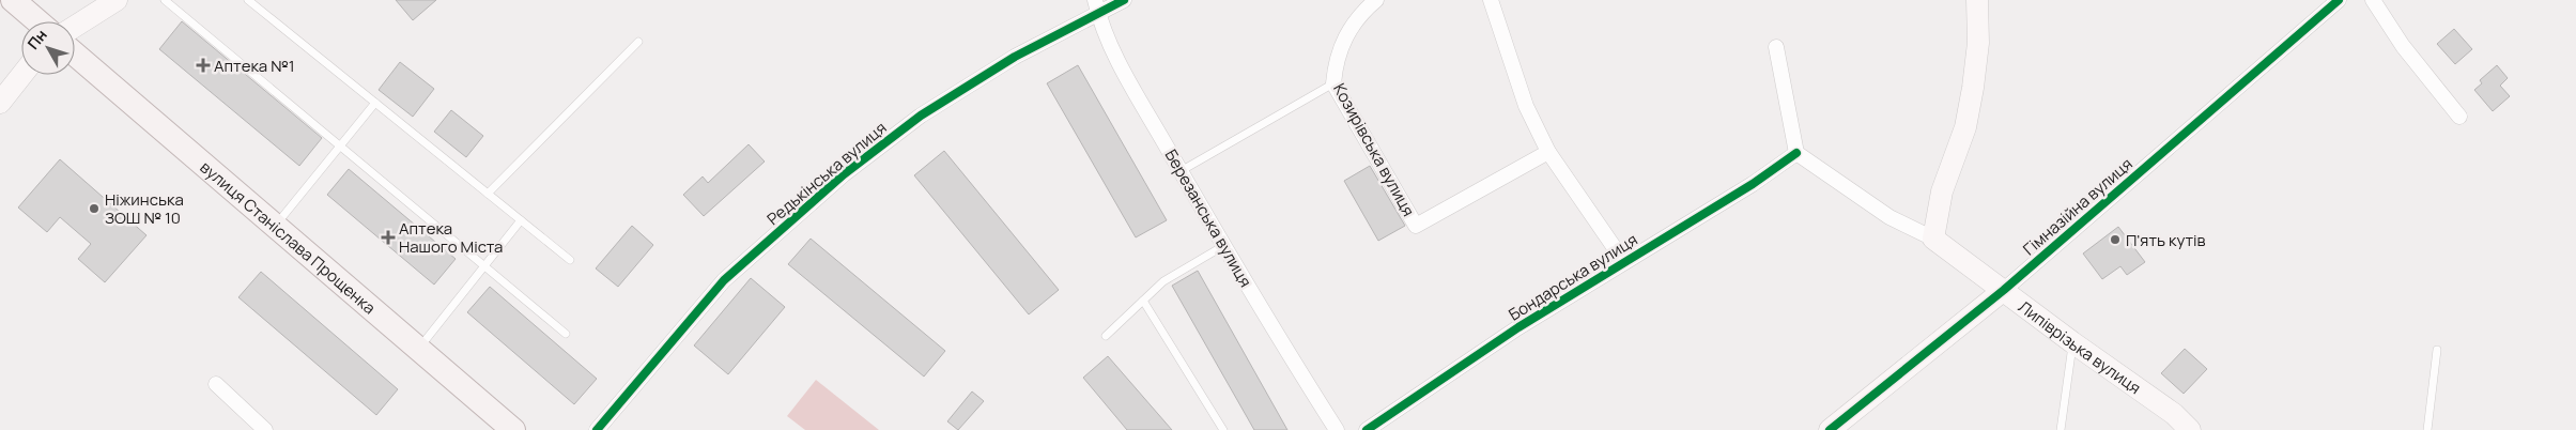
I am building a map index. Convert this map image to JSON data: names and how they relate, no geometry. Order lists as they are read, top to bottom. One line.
{"streets":{"main road":["вулиця Станіслава Прощенка"],"street":["Козирівська вулиця","Редькінська вулиця","Гімназійна вулиця","Березанська вулиця","Бондарська вулиця","Липіврізька вулиця"]},"crossings":[["Редькінська вулиця","Березанська вулиця"],["Гімназійна вулиця","Липіврізька вулиця"]],"places":{"health":["Аптека №1","Аптека Нашого Міста"],"other":["Ніжинська ЗОШ № 10","П'ять кутів"]},"north":"top left"}
